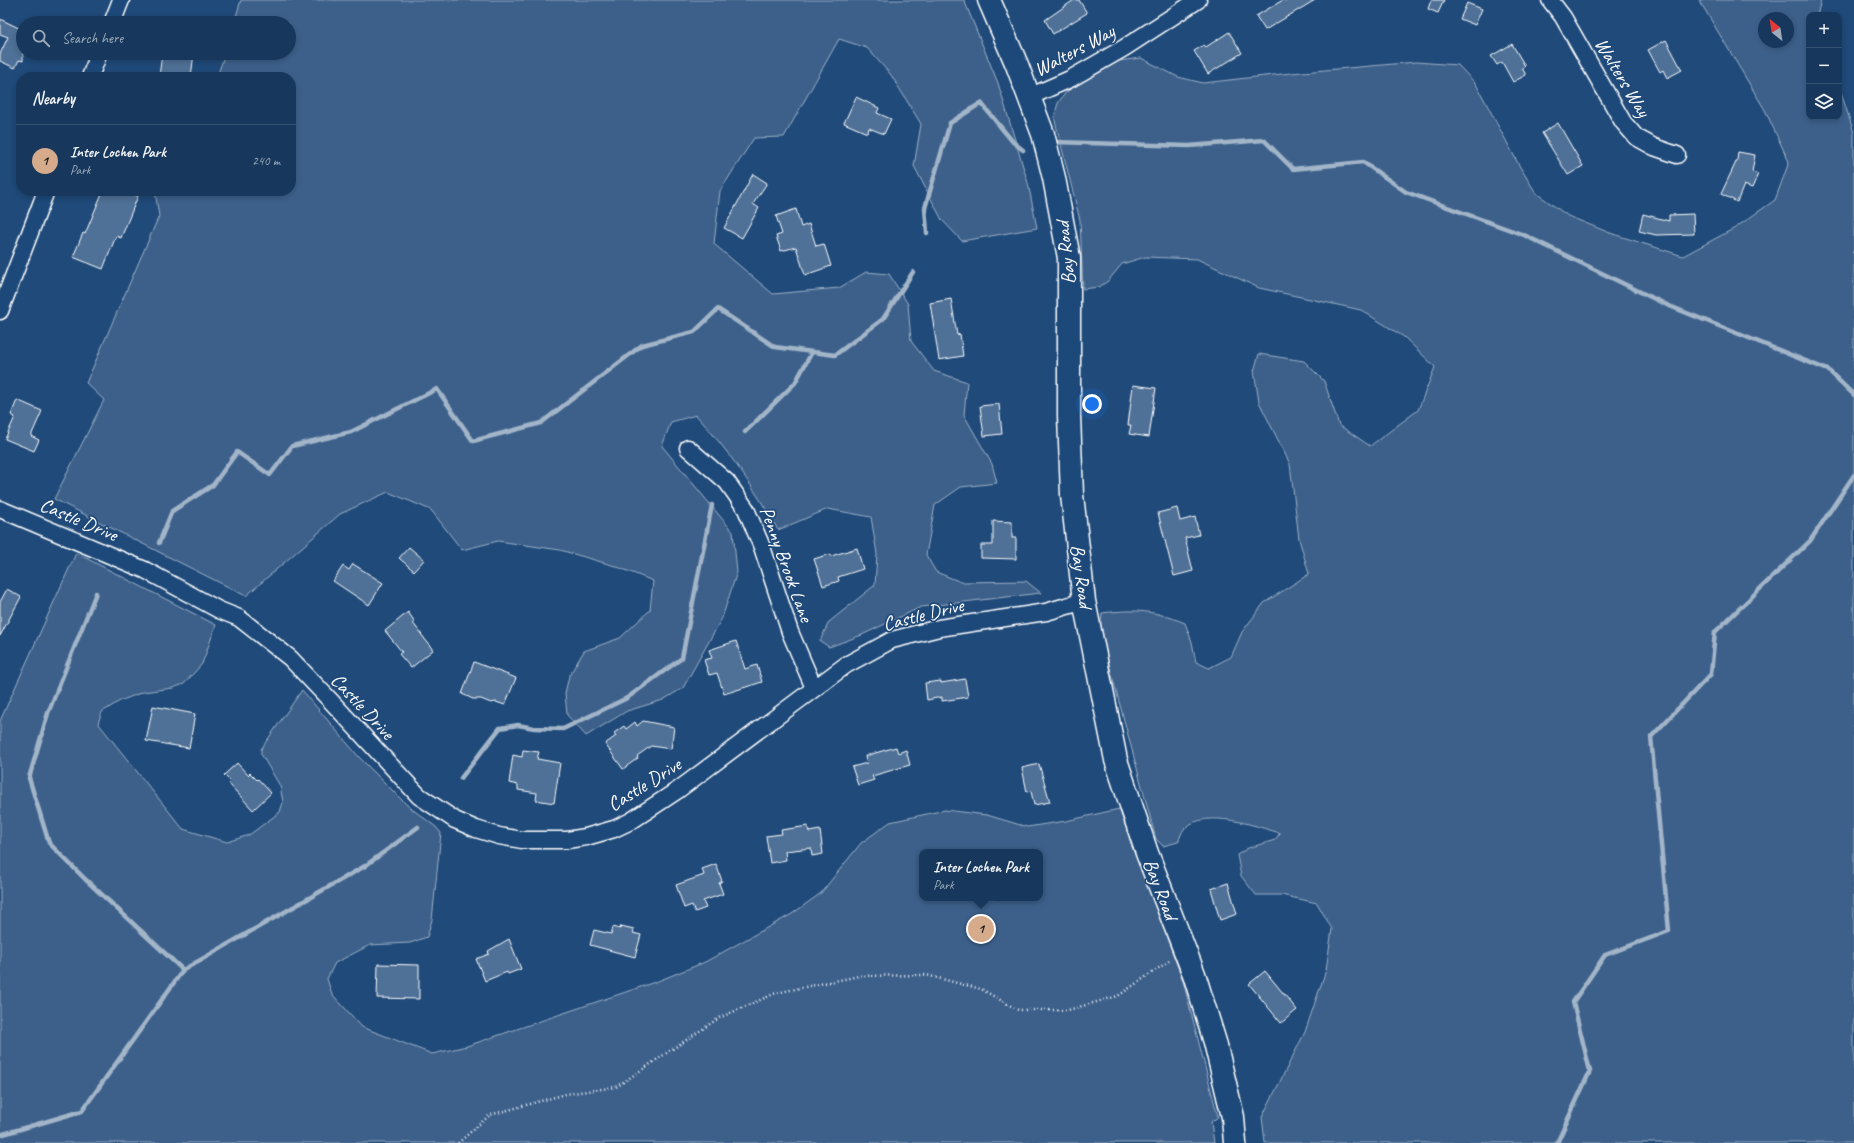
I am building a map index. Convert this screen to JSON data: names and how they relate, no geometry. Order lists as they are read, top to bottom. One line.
{"streets":{"main road":["Bay Road"],"street":["Walters Way","Castle Drive","Penny Brook Lane"]},"crossings":[["Walters Way","Bay Road"],["Bay Road","Castle Drive"],["Castle Drive","Penny Brook Lane"]],"north":"top left","page":{"map_buttons":["+","−"],"search":"Search here","heading":"Nearby","list":[{"mark":"1","name":"Inter Lochen Park","note":"Park","value":"240 m"}],"popup":["Inter Lochen Park","Park"],"pins":"1"}}
